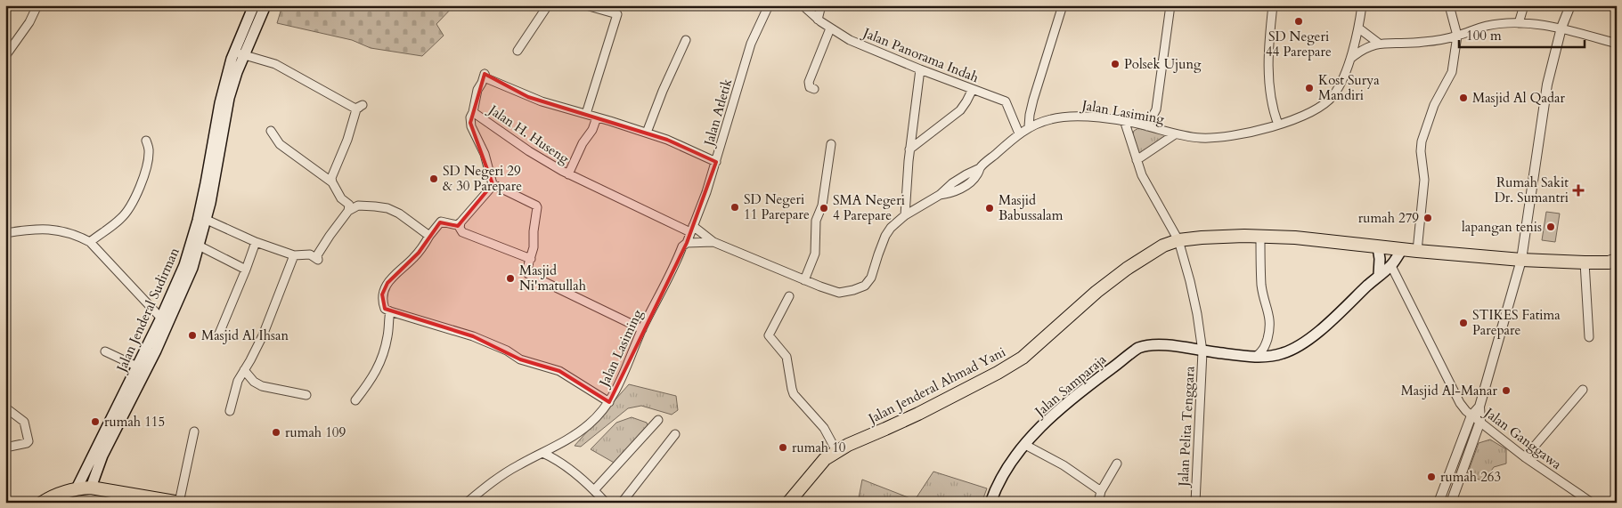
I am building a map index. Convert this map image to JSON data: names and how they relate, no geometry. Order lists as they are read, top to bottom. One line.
{"streets":{"highway":["Jalan Jenderal Ahmad Yani"],"main road":["Jalan Jenderal Sudirman","Jalan Samparaja"],"street":["Jalan Panorama Indah","Jalan Atletik","Jalan Lasiming","Jalan H. Huseng","Jalan Pelita Tenggara","Jalan Ganggawa"]},"crossings":[["Jalan Panorama Indah","Jalan Lasiming"],["Jalan Atletik","Jalan Lasiming"],["Jalan Atletik","Jalan H. Huseng"],["Jalan Lasiming","Jalan H. Huseng"],["Jalan Lasiming","Jalan Pelita Tenggara"],["Jalan Jenderal Ahmad Yani","Jalan Samparaja"],["Jalan Jenderal Ahmad Yani","Jalan Pelita Tenggara"],["Jalan Samparaja","Jalan Pelita Tenggara"],["Jalan Samparaja","Jalan Ganggawa"]],"places":{"other":["SD Negeri 44 Parepare","Polsek Ujung","Kost Surya Mandiri","Masjid Al Qadar","SD Negeri 29 & 30 Parepare","SD Negeri 11 Parepare","SMA Negeri 4 Parepare","Masjid Babussalam","rumah 279","lapangan tenis","Masjid Ni'matullah","STIKES Fatima Parepare","Masjid Al Ihsan","Masjid Al-Manar","rumah 115","rumah 109","rumah 10","rumah 263"],"health":["Rumah Sakit Dr. Sumantri"]},"scale_bar":"100 m"}
